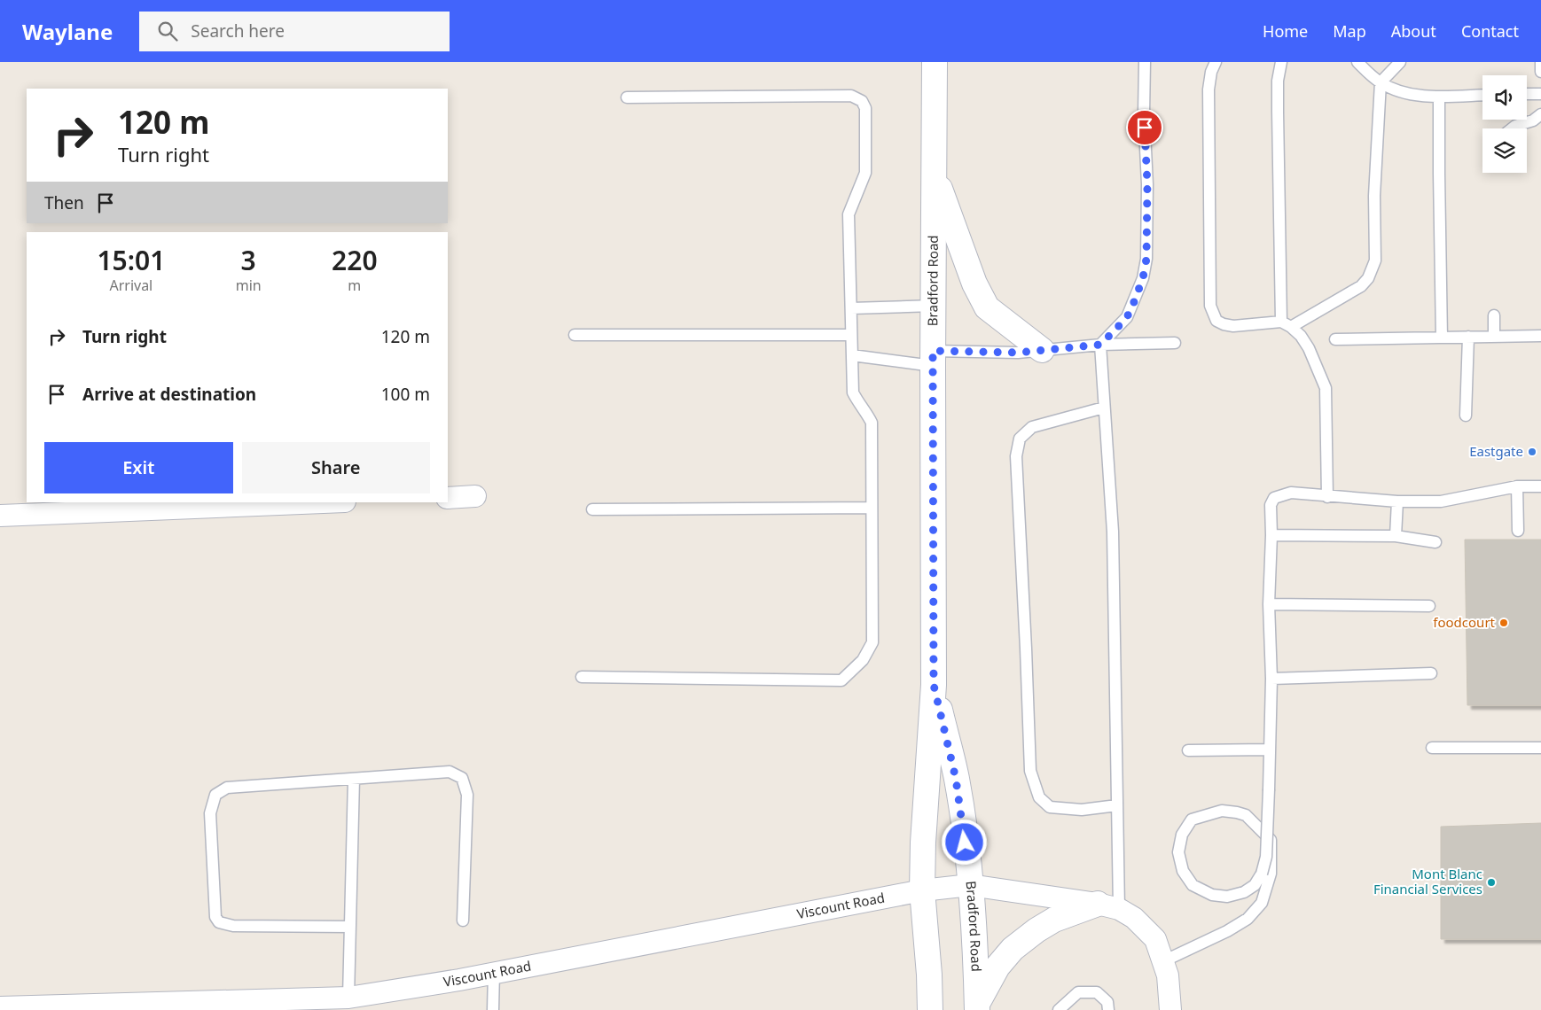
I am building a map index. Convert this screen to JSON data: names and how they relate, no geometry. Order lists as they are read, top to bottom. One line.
{"streets":{"street":["Bradford Road","Viscount Road"]},"crossings":[["Bradford Road","Viscount Road"]],"places":["Eastgate","foodcourt","Mont Blanc Financial Services"],"page":{"header":"Waylane","search":"Search here","nav":["Home","Map","About","Contact"],"turn":["120 m","Turn right"],"then":"Then","eta":["15:01","Arrival","3","min","220","m"],"list":[{"name":"Turn right","value":"120 m"},{"name":"Arrive at destination","value":"100 m"}],"buttons":["Exit","Share"]}}
